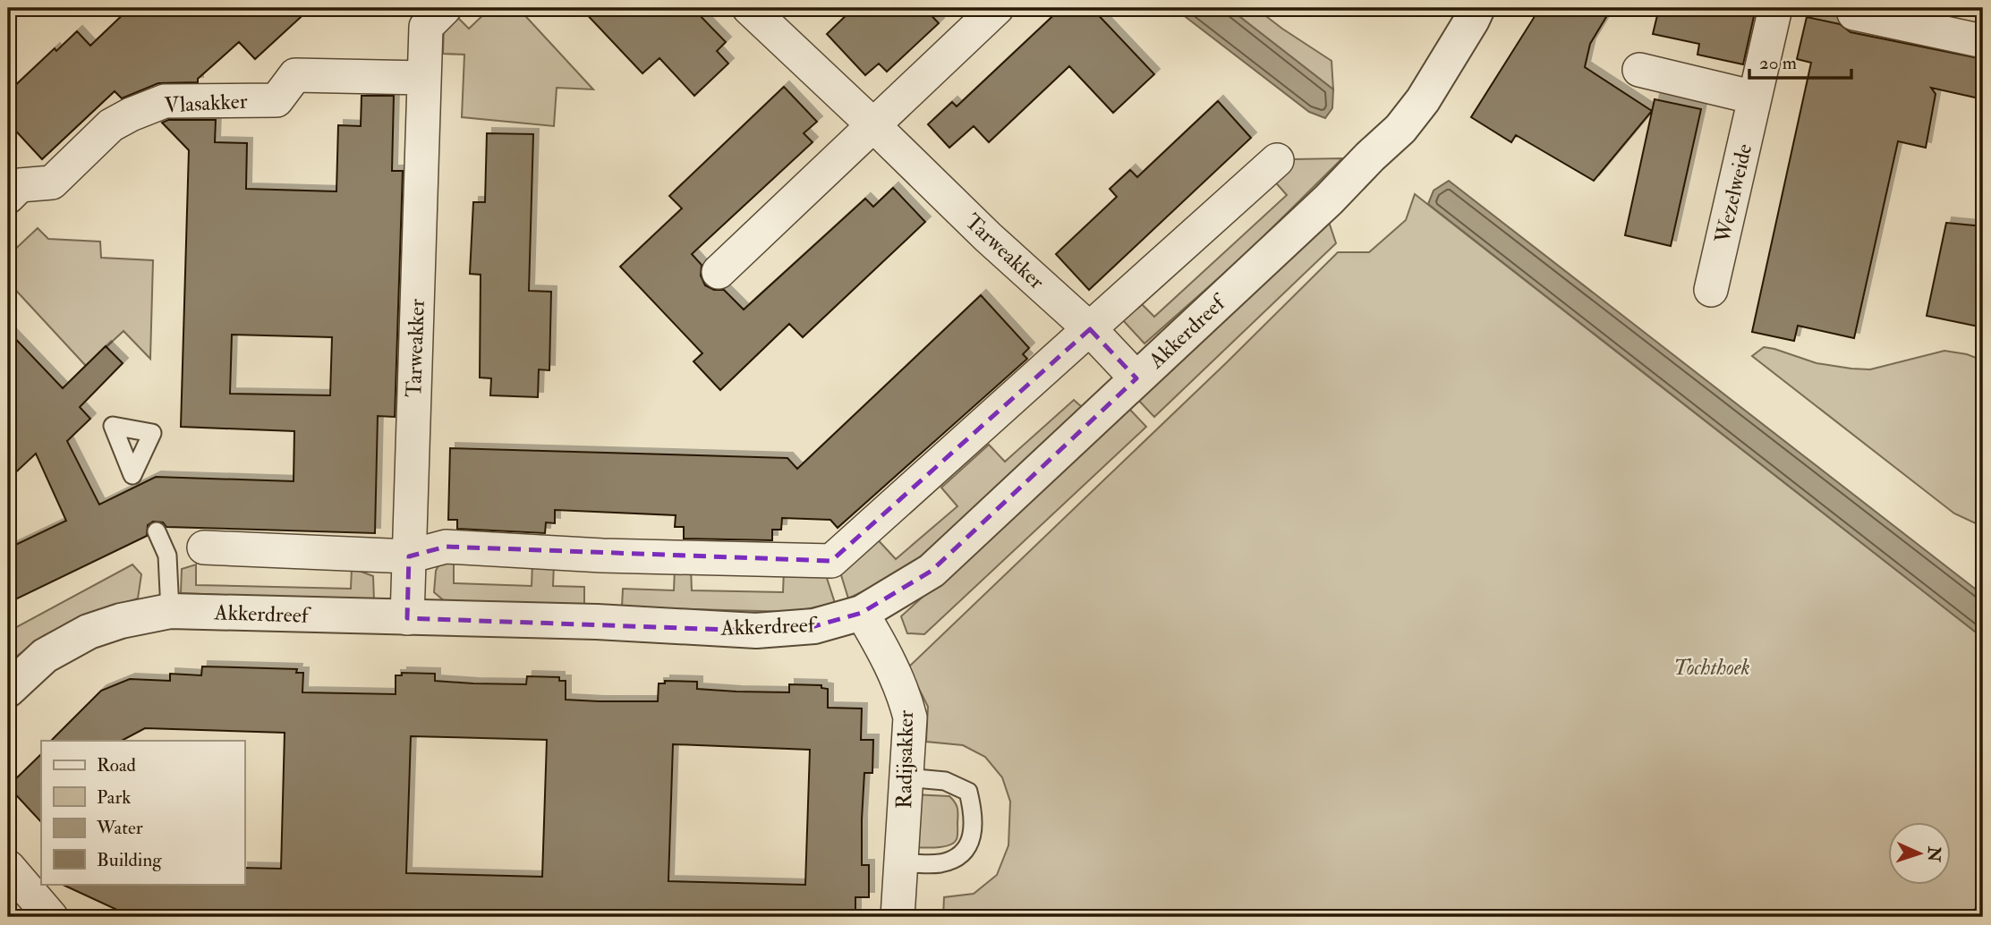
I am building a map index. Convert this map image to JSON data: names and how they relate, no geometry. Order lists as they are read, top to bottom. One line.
{"streets":{"street":["Vlasakker","Wezelweide","Tarweakker","Akkerdreef","Radijsakker"]},"crossings":[["Vlasakker","Tarweakker"],["Tarweakker","Akkerdreef"],["Akkerdreef","Radijsakker"]],"parks":["Tochthoek"],"legend":["Road","Park","Water","Building"],"scale_bar":"20 m","north":"right"}
